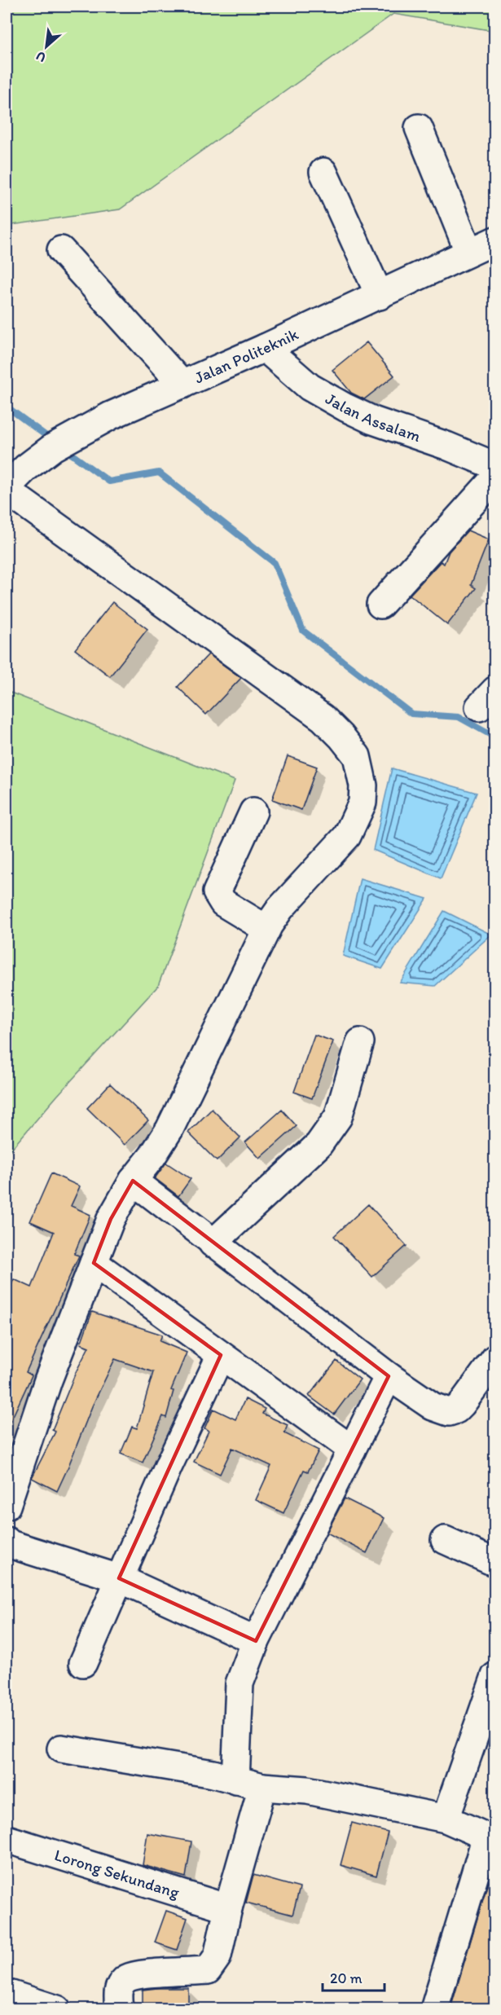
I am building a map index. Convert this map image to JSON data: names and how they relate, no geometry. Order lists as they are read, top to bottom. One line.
{"streets":{"street":["Jalan Politeknik","Jalan Assalam","Lorong Sekundang"]},"crossings":[["Jalan Politeknik","Jalan Assalam"]],"scale_bar":"20 m","north":"bottom left"}
